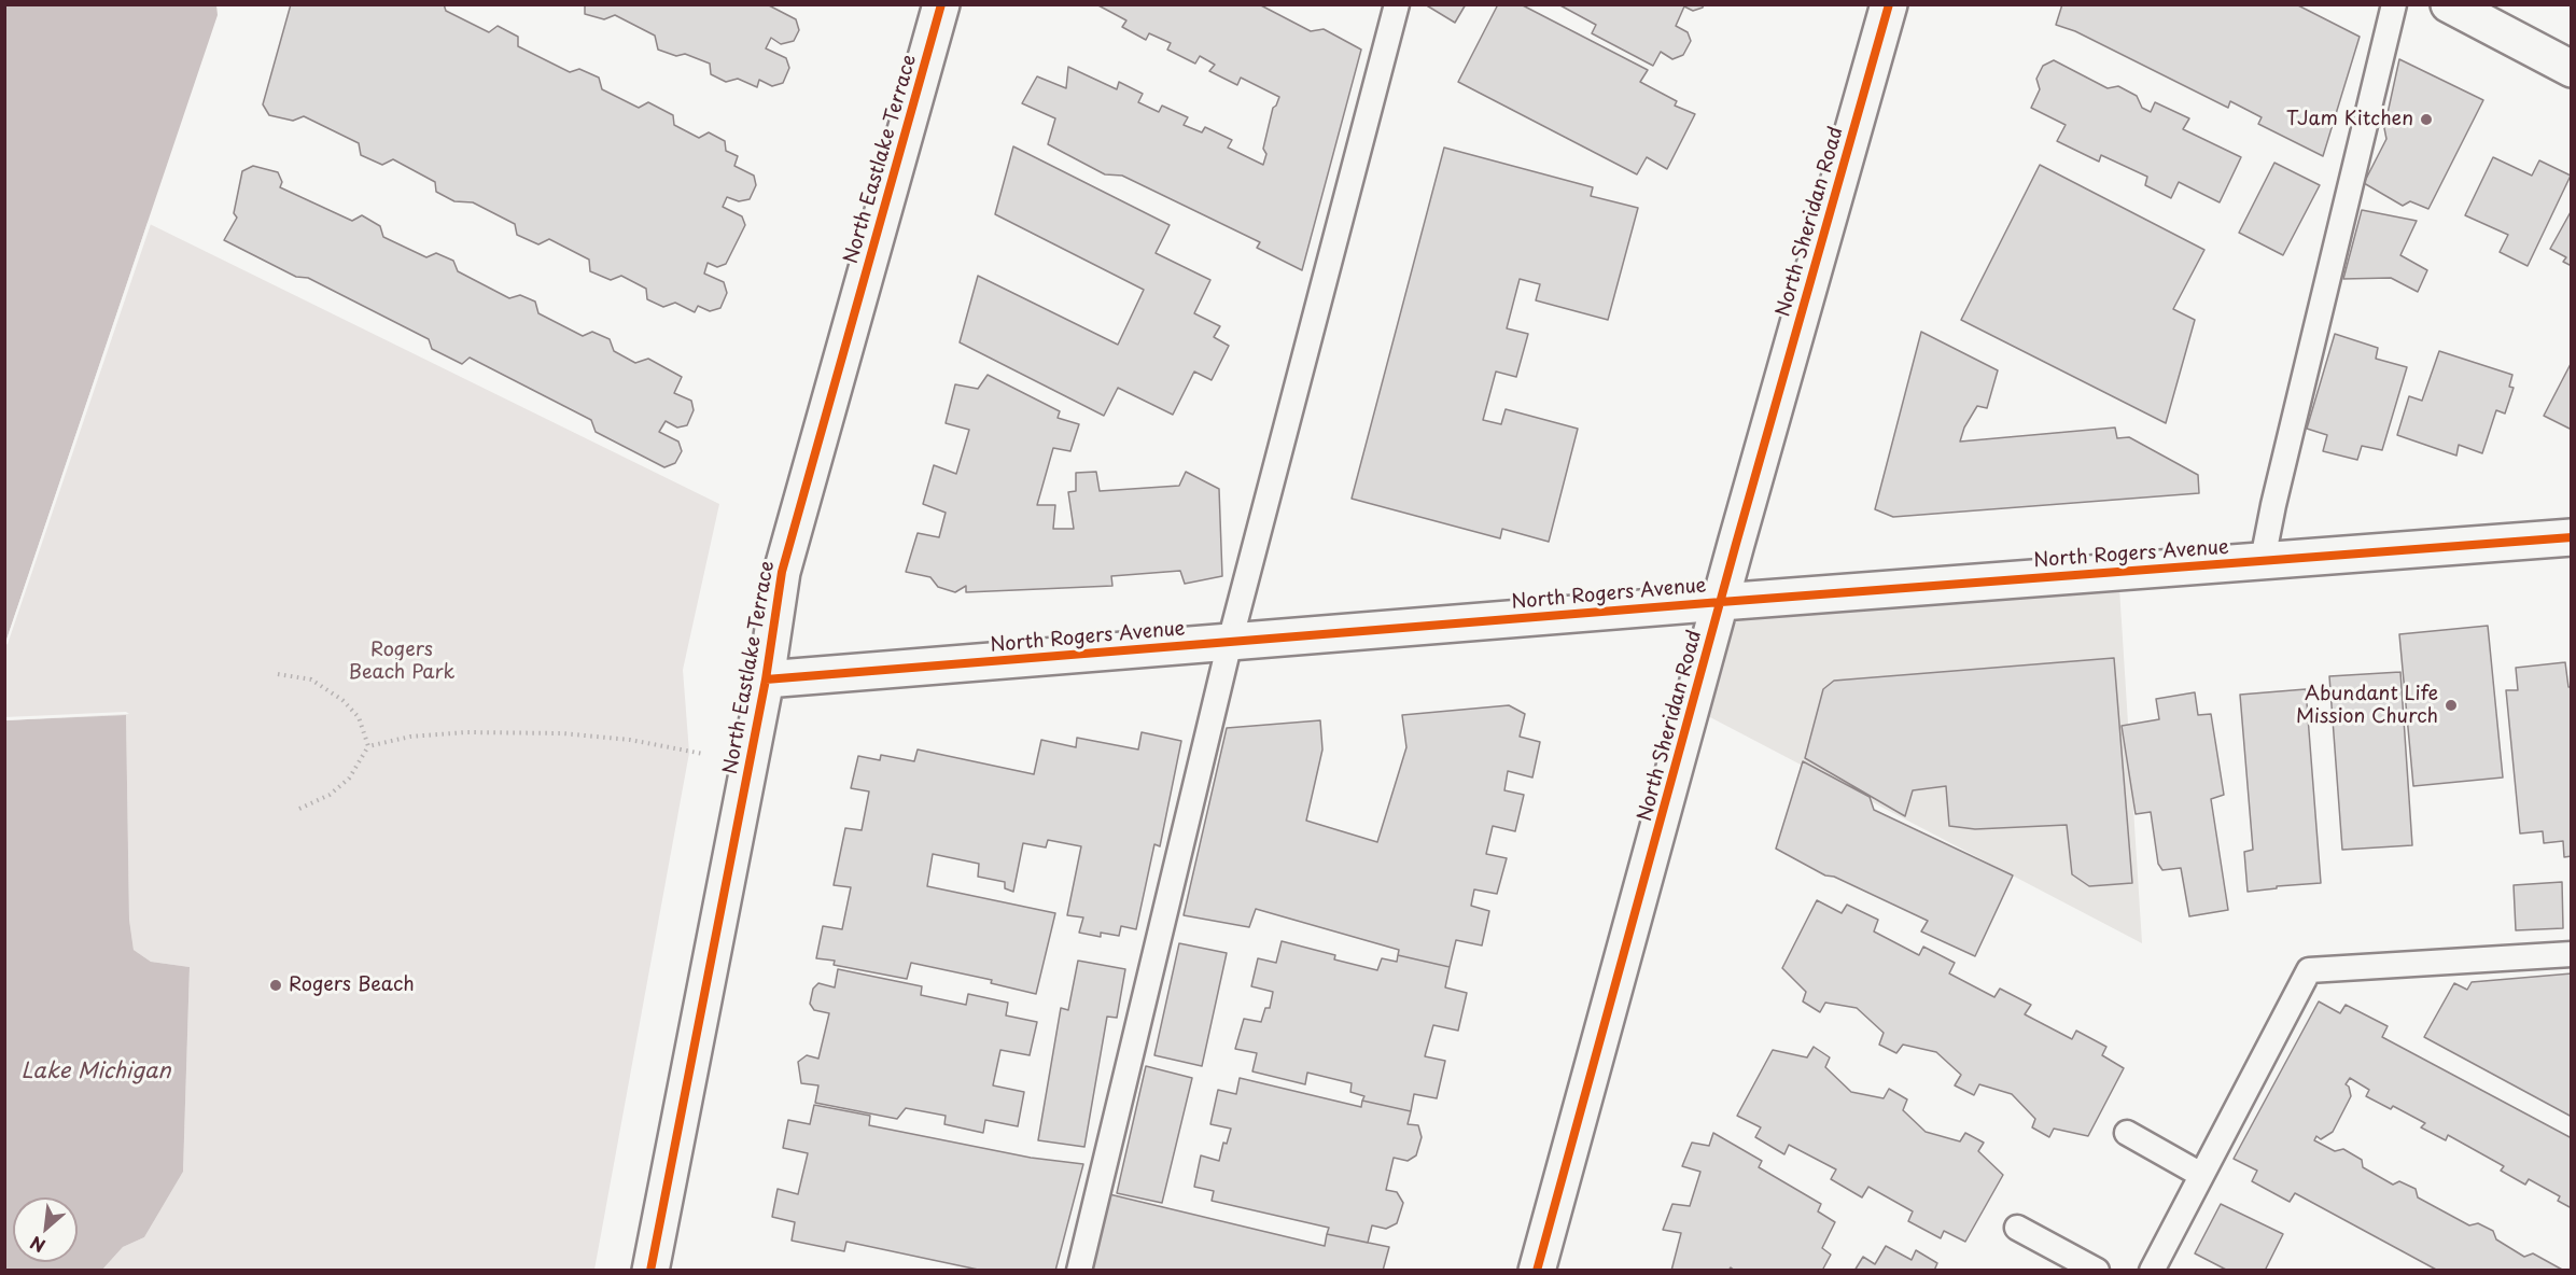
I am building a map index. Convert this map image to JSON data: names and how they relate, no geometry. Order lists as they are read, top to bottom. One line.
{"streets":{"main road":["North Eastlake Terrace","North Sheridan Road","North Rogers Avenue"]},"crossings":[["North Eastlake Terrace","North Rogers Avenue"],["North Sheridan Road","North Rogers Avenue"]],"water":["Lake Michigan"],"parks":["Rogers Beach Park"],"places":["TJam Kitchen","Abundant Life Mission Church","Rogers Beach"],"north":"bottom left"}
